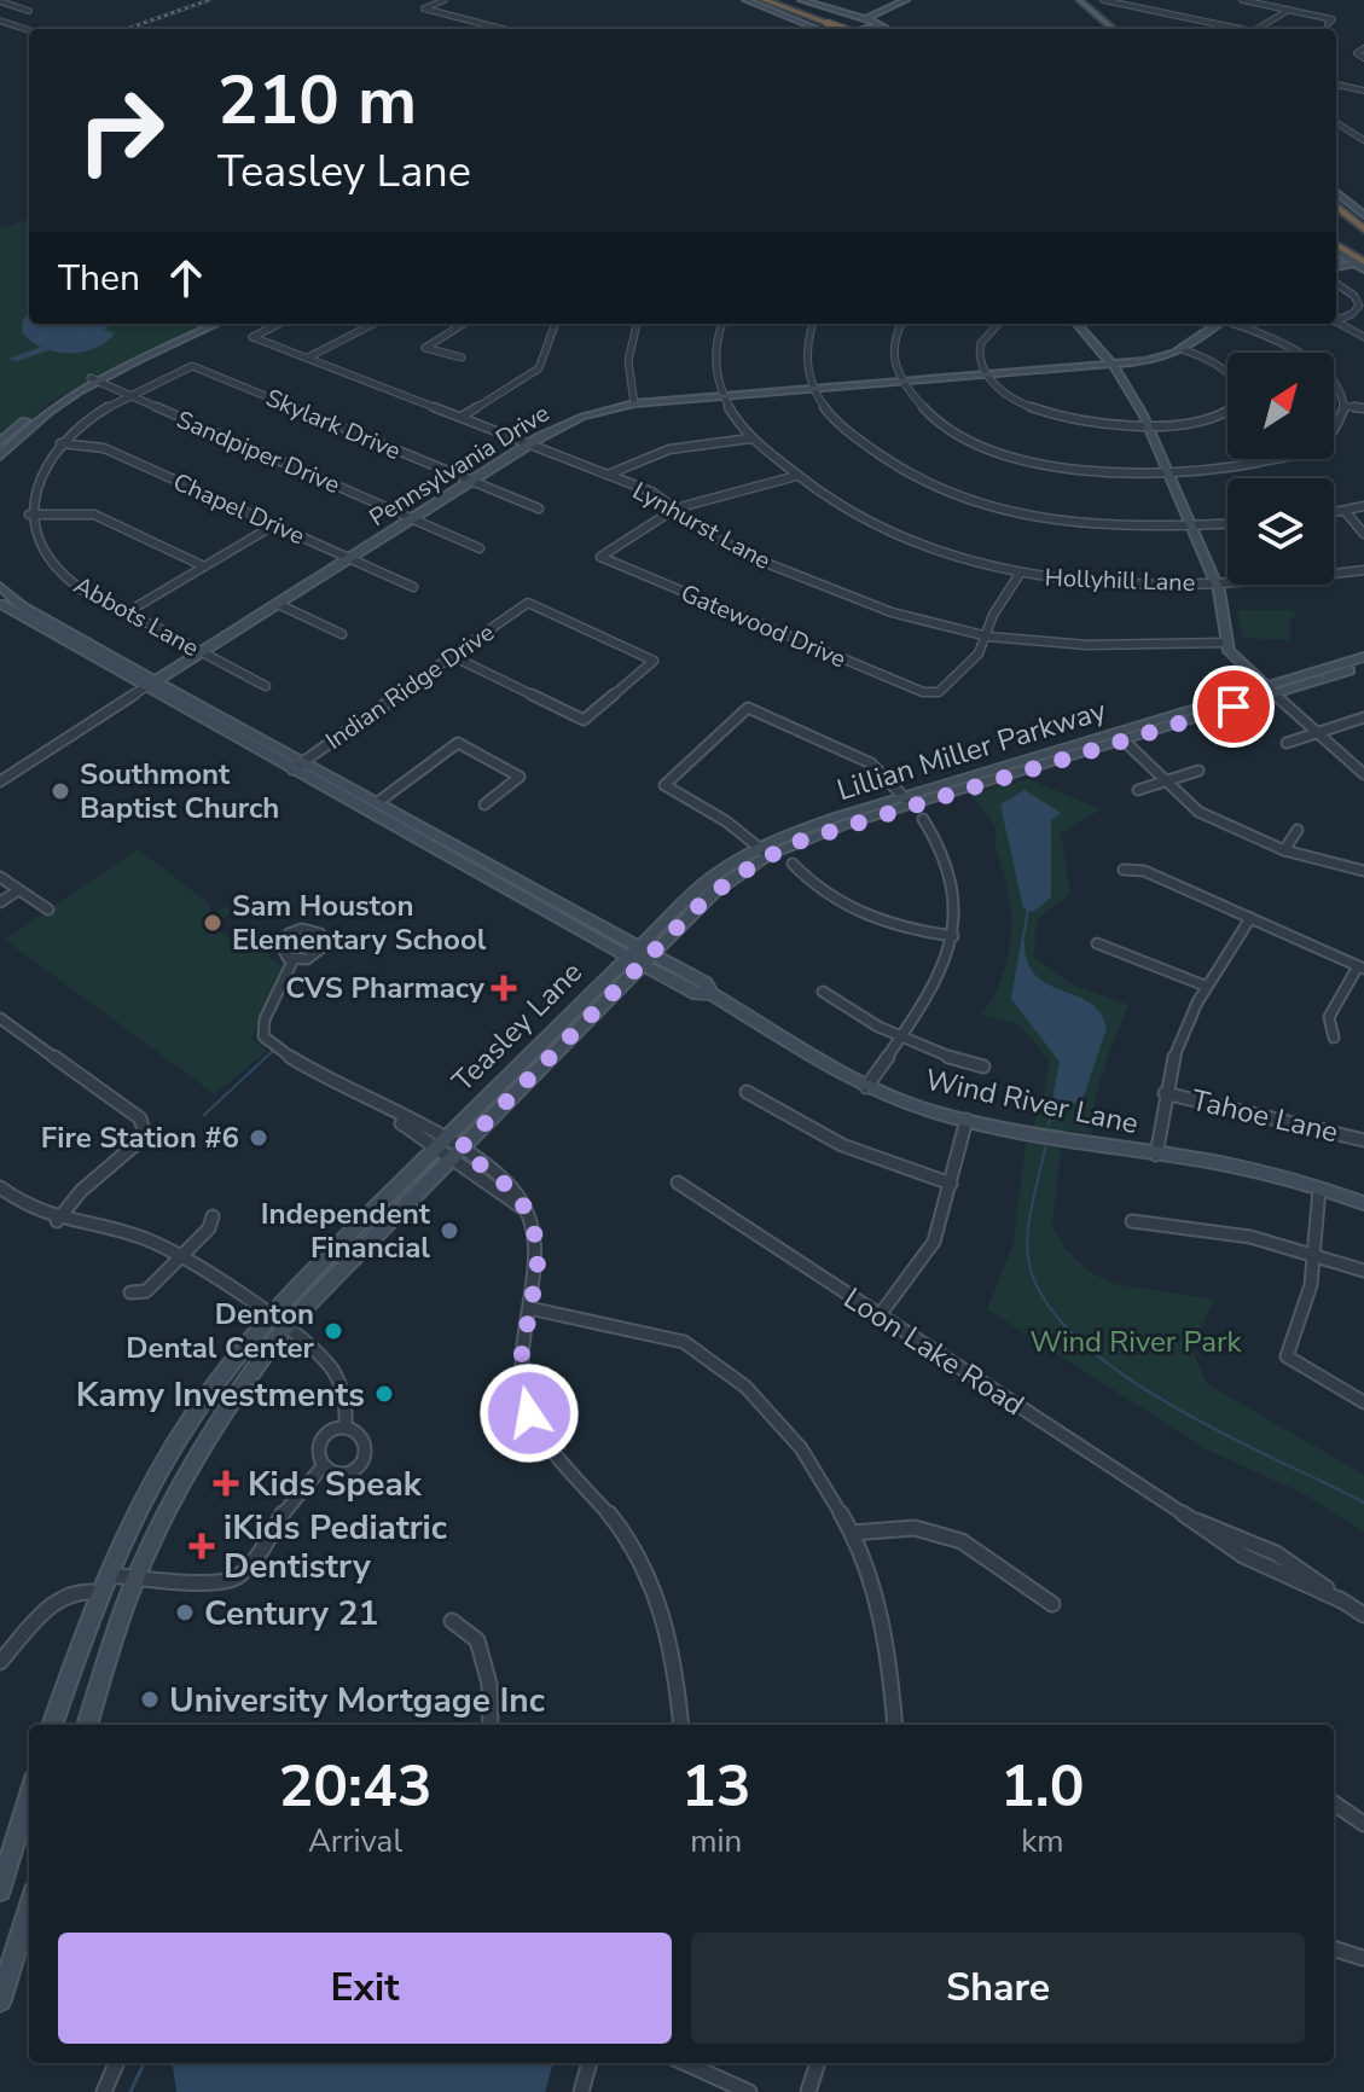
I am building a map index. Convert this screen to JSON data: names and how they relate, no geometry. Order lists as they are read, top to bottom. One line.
{"streets":{"main road":["Pennsylvania Drive","Lillian Miller Parkway","Teasley Lane","Wind River Lane"],"street":["Skylark Drive","Sandpiper Drive","Chapel Drive","Lynhurst Lane","Hollyhill Lane","Abbots Lane","Gatewood Drive","Indian Ridge Drive","Tahoe Lane","Loon Lake Road"]},"crossings":[["Skylark Drive","Sandpiper Drive"],["Skylark Drive","Pennsylvania Drive"],["Sandpiper Drive","Pennsylvania Drive"],["Pennsylvania Drive","Chapel Drive"],["Pennsylvania Drive","Lynhurst Lane"],["Pennsylvania Drive","Hollyhill Lane"],["Pennsylvania Drive","Abbots Lane"],["Pennsylvania Drive","Teasley Lane"],["Lynhurst Lane","Gatewood Drive"],["Indian Ridge Drive","Teasley Lane"],["Lillian Miller Parkway","Teasley Lane"],["Lillian Miller Parkway","Wind River Lane"],["Teasley Lane","Wind River Lane"]],"parks":["Wind River Park"],"places":{"other":["Southmont Baptist Church","Sam Houston Elementary School","Fire Station #6","Independent Financial","Denton Dental Center","Kamy Investments","Century 21","University Mortgage Inc"],"health":["CVS Pharmacy","Kids Speak","iKids Pediatric Dentistry"]},"north":"top right","page":{"turn":["210 m","Teasley Lane"],"then":"Then","eta":["20:43","Arrival","13","min","1.0","km"],"buttons":["Exit","Share"]}}
